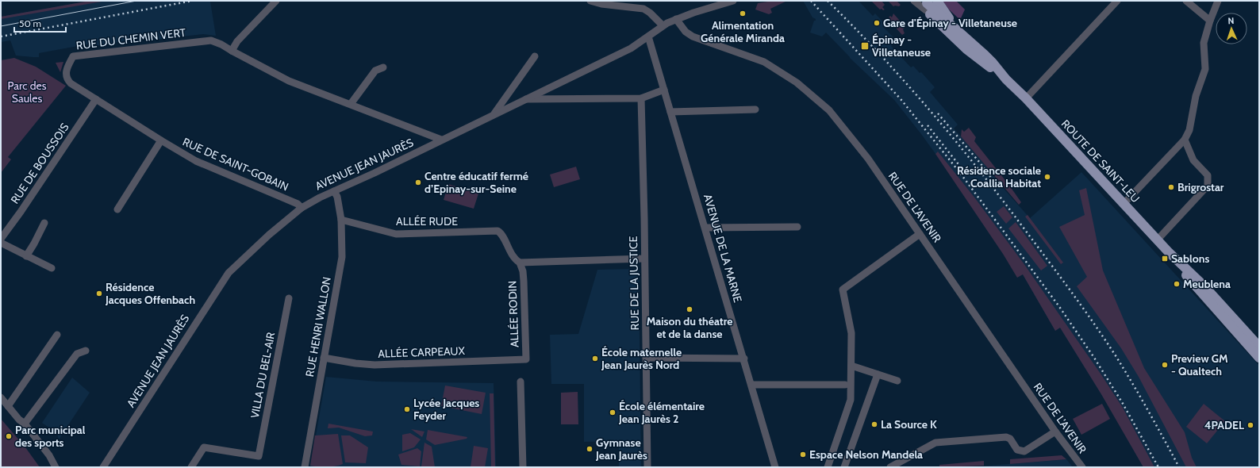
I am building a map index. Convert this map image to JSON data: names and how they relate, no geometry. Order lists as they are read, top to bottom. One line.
{"streets":{"main road":["ROUTE DE SAINT-LEU"],"street":["RUE DU CHEMIN VERT","RUE DE BOUSSOIS","RUE DE SAINT-GOBAIN","AVENUE JEAN JAURÈS","RUE DE L'AVENIR","ALLÉE RUDE","AVENUE DE LA MARNE","RUE DE LA JUSTICE","ALLÉE RODIN","RUE HENRI WALLON","ALLÉE CARPEAUX","VILLA DU BEL-AIR"]},"crossings":[["RUE DU CHEMIN VERT","RUE DE BOUSSOIS"],["RUE DU CHEMIN VERT","RUE DE SAINT-GOBAIN"],["RUE DU CHEMIN VERT","AVENUE JEAN JAURÈS"],["RUE DE BOUSSOIS","RUE DE SAINT-GOBAIN"],["RUE DE SAINT-GOBAIN","AVENUE JEAN JAURÈS"],["AVENUE JEAN JAURÈS","RUE DE L'AVENIR"],["AVENUE JEAN JAURÈS","AVENUE DE LA MARNE"],["AVENUE JEAN JAURÈS","RUE HENRI WALLON"],["ALLÉE RUDE","ALLÉE RODIN"],["ALLÉE RUDE","RUE HENRI WALLON"],["ALLÉE RODIN","ALLÉE CARPEAUX"],["RUE HENRI WALLON","ALLÉE CARPEAUX"]],"parks":["Parc des Saules"],"places":{"other":["Alimentation Générale Miranda","Gare d'Épinay - Villetaneuse","Résidence sociale Coallia Habitat","Centre éducatif fermé d’Epinay-sur-Seine","Brigrostar","Meublena","Résidence Jacques Offenbach","Maison du théatre et de la danse","École maternelle Jean Jaurès Nord","Preview GM - Qualtech","Lycée Jacques Feyder","École élémentaire Jean Jaurès 2","La Source K","4PADEL","Parc municipal des sports","Gymnase Jean Jaurès","Espace Nelson Mandela"],"transit":["Épinay - Villetaneuse","Sablons"]},"scale_bar":"50 m","north":"top"}
